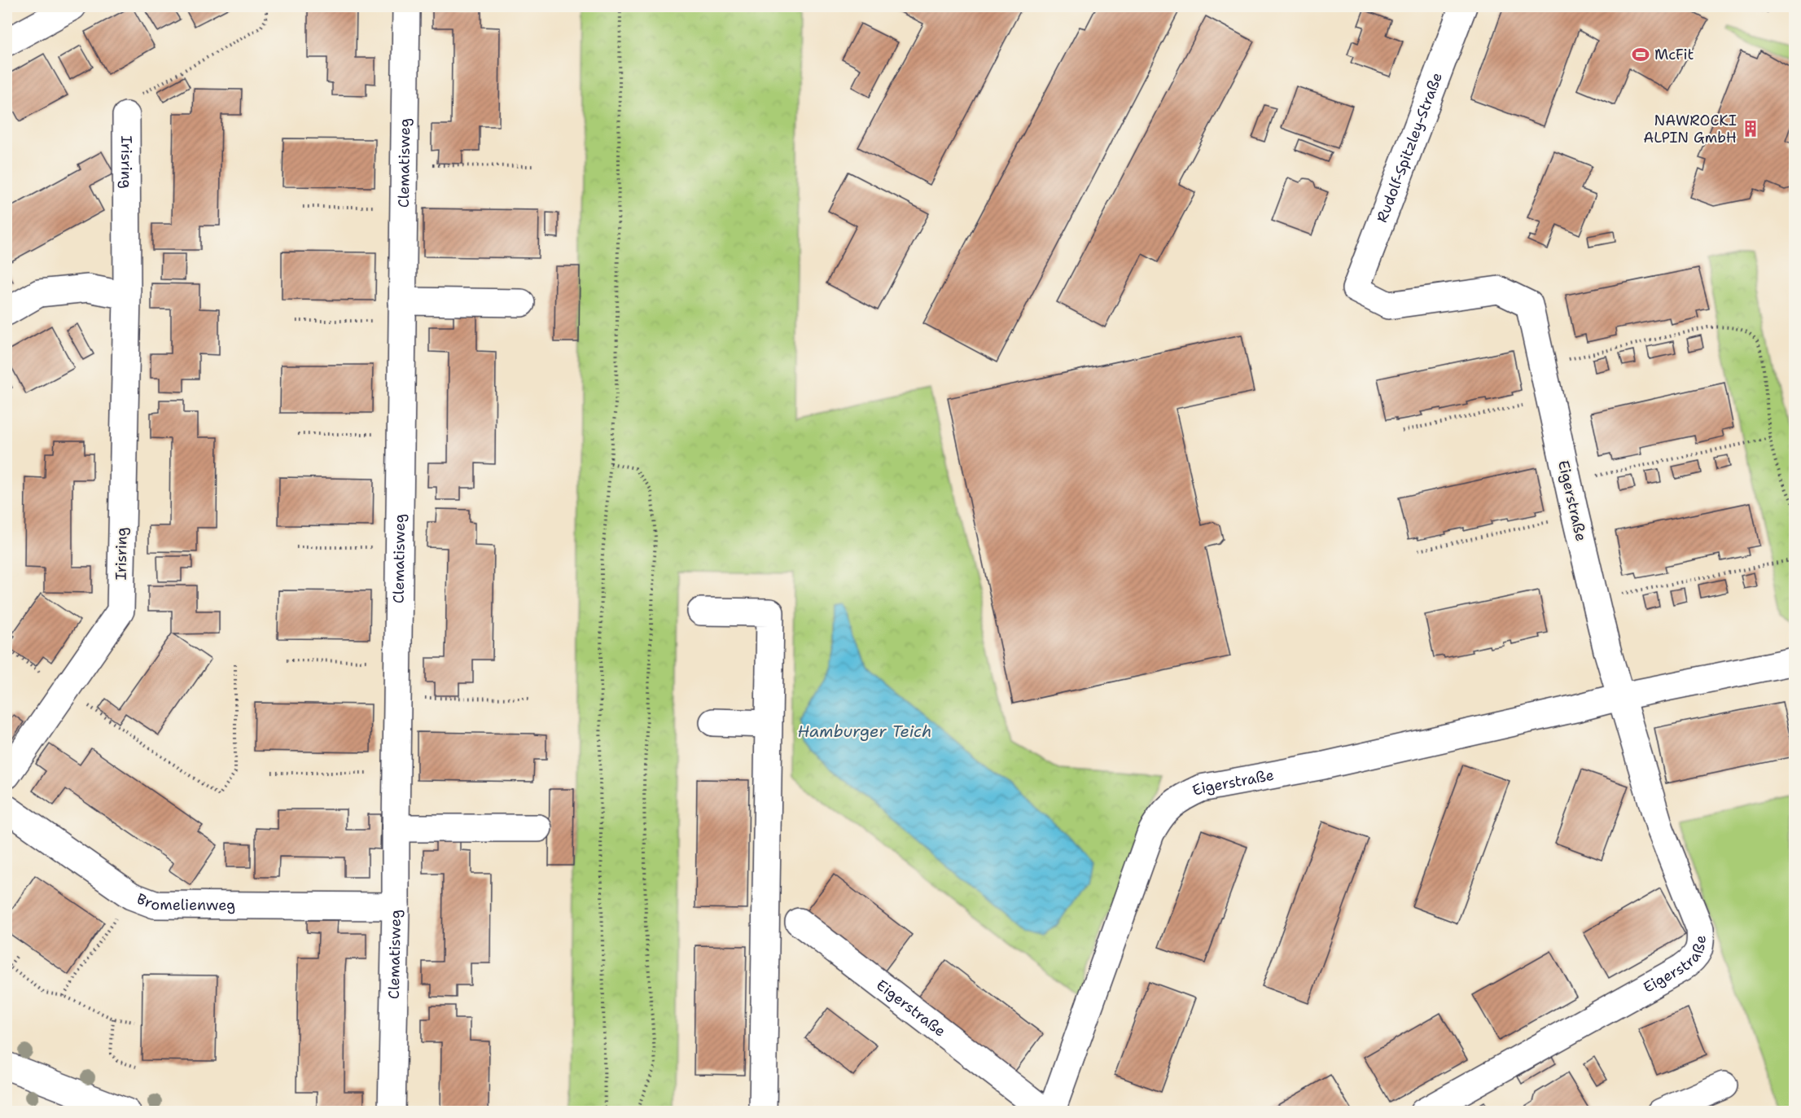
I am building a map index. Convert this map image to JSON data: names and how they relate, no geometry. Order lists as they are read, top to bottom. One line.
{"streets":{"street":["Rudolf-Spitzley-Straße","Irisring","Clematisweg","Eigerstraße","Bromelienweg"]},"crossings":[["Rudolf-Spitzley-Straße","Eigerstraße"],["Clematisweg","Bromelienweg"]],"water":["Hamburger Teich"],"places":{"sports":["McFit"],"building":["NAWROCKI ALPIN GmbH"]}}
